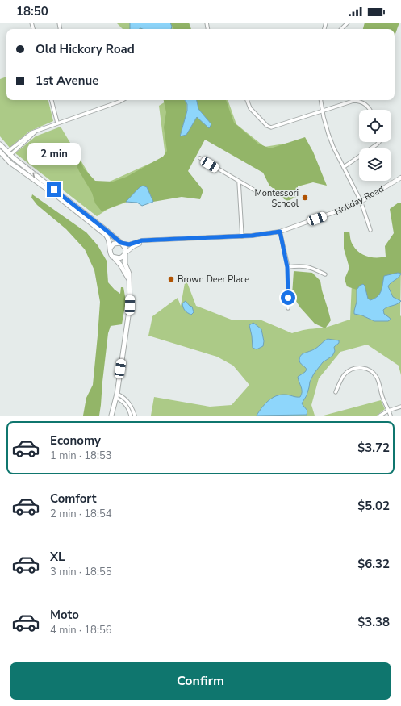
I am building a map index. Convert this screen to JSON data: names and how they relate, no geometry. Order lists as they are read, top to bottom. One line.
{"streets":{"street":["Holiday Road"]},"places":["Montessori School","Brown Deer Place"],"page":{"status":"18:50","banner":["Old Hickory Road","1st Avenue"],"bubble":"2 min","list":[{"name":"Economy","note":"1 min · 18:53","value":"$3.72"},{"name":"Comfort","note":"2 min · 18:54","value":"$5.02"},{"name":"XL","note":"3 min · 18:55","value":"$6.32"},{"name":"Moto","note":"4 min · 18:56","value":"$3.38"}],"buttons":"Confirm"}}
